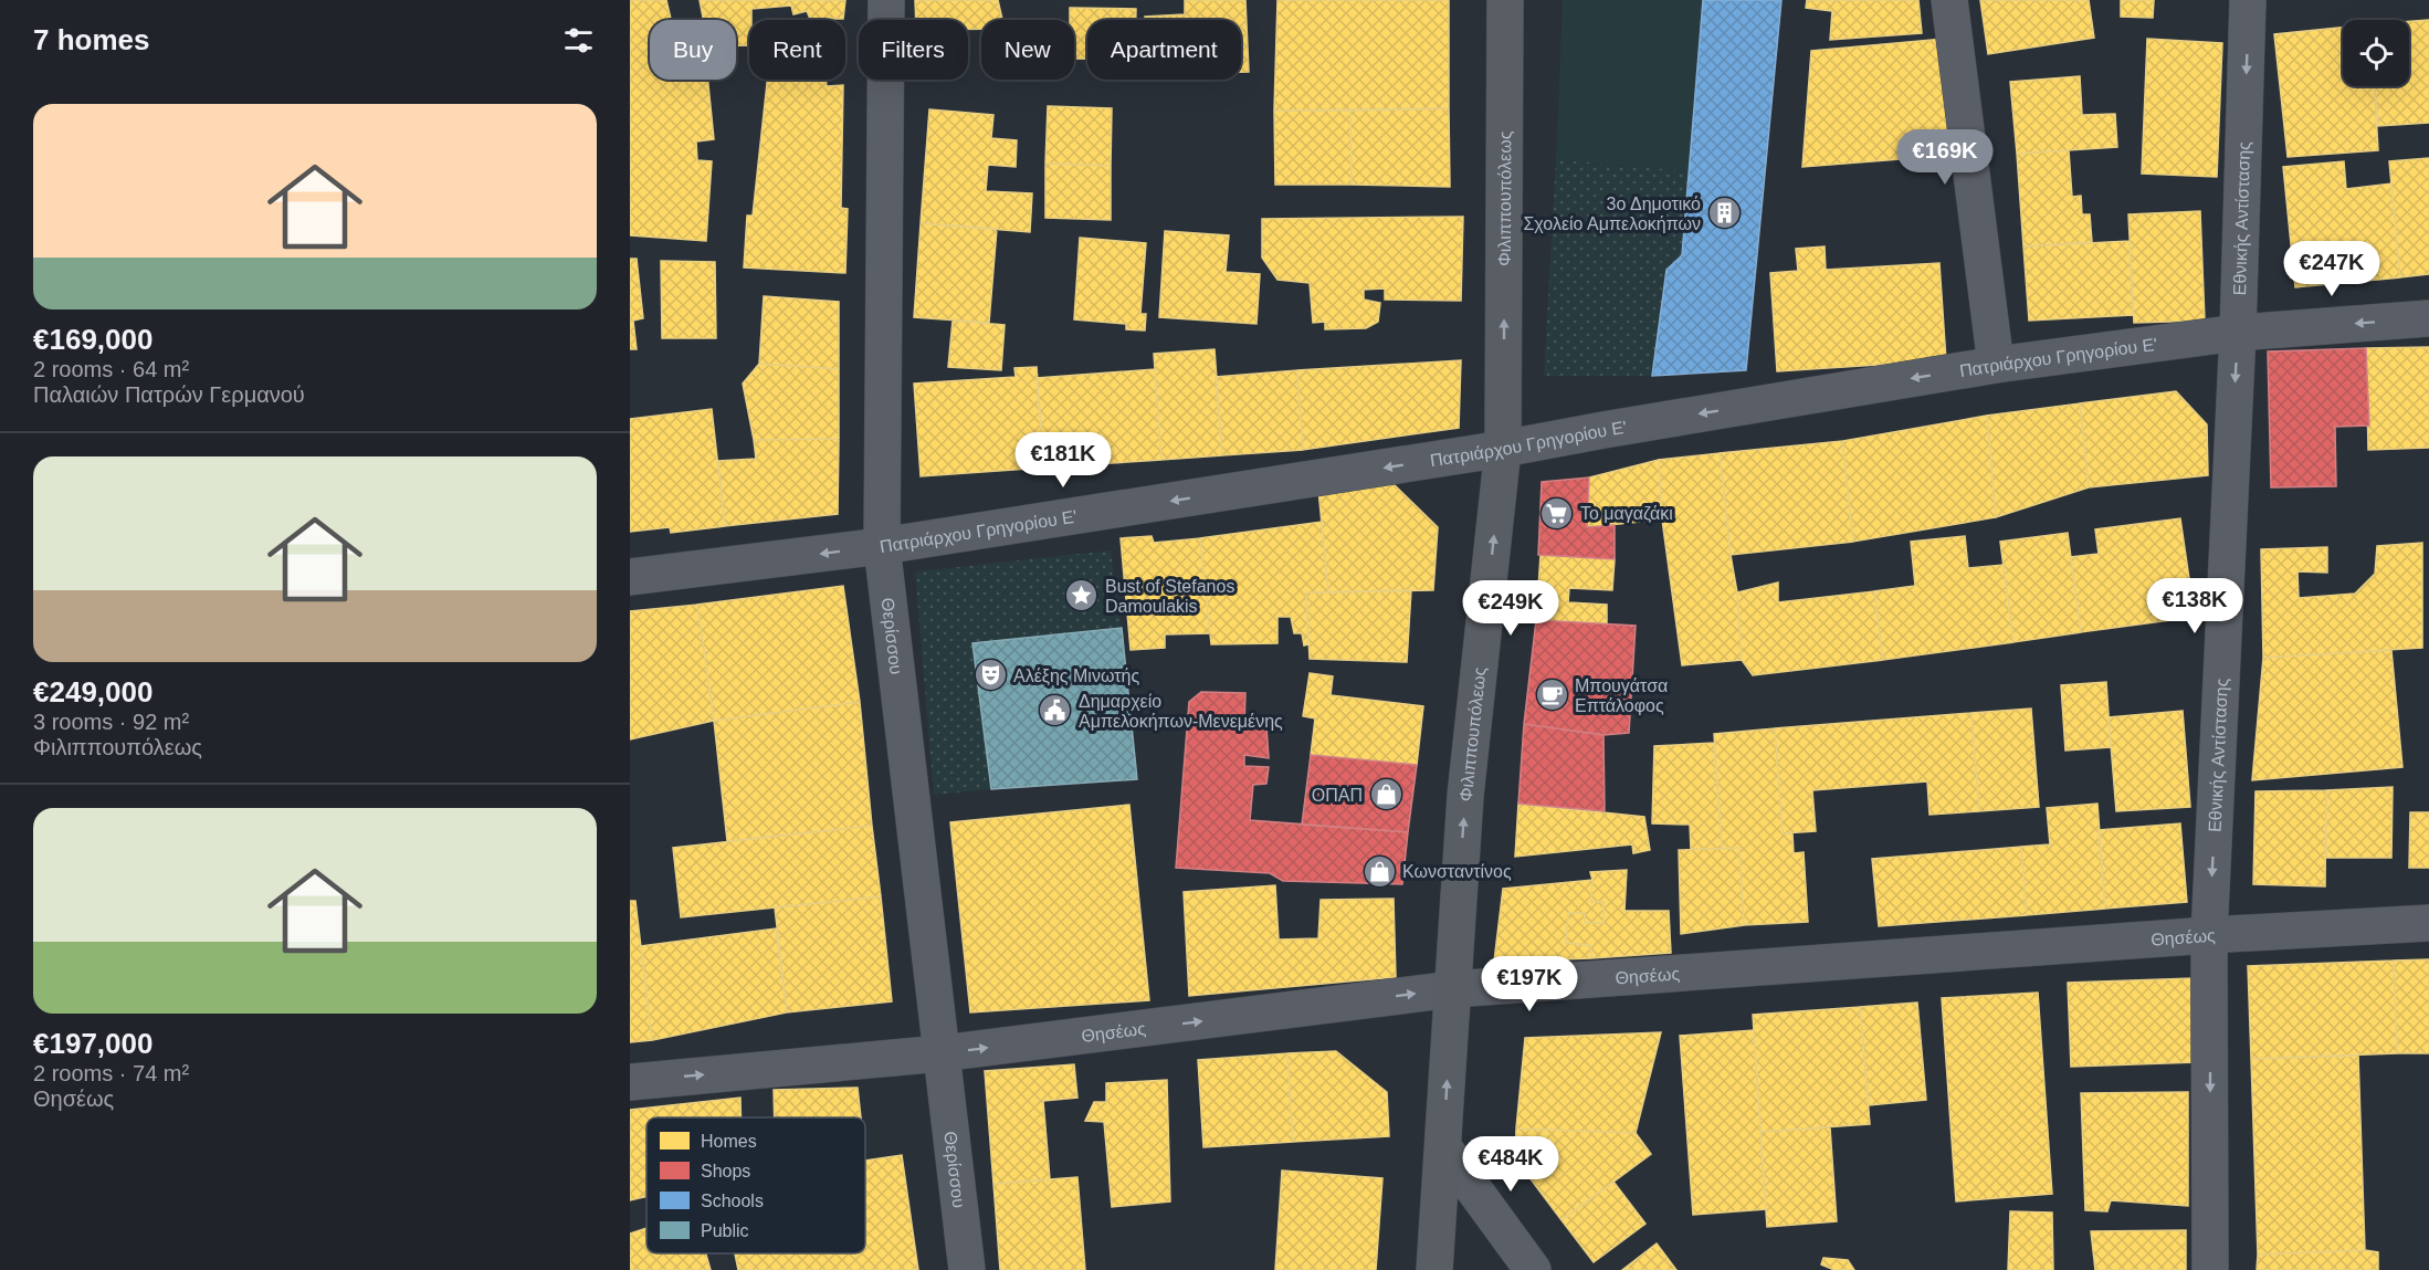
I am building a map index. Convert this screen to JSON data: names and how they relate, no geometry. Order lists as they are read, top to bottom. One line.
{"streets":{"main road":["Φιλιππουπόλεως"],"street":["Εθνικής Αντίστασης","Πατριάρχου Γρηγορίου Ε'","Θερίσσου","Θησέως"]},"crossings":[["Φιλιππουπόλεως","Πατριάρχου Γρηγορίου Ε'"],["Φιλιππουπόλεως","Θησέως"],["Εθνικής Αντίστασης","Πατριάρχου Γρηγορίου Ε'"],["Εθνικής Αντίστασης","Θησέως"],["Πατριάρχου Γρηγορίου Ε'","Θερίσσου"],["Θερίσσου","Θησέως"]],"one_way":["Φιλιππουπόλεως","Εθνικής Αντίστασης","Πατριάρχου Γρηγορίου Ε'","Θησέως"],"places":{"building":["3ο Δημοτικό Σχολείο Αμπελοκήπων"],"supermarket":["Το μαγαζάκι"],"place":["Bust of Stefanos Damoulakis"],"theatre":["Αλέξης Μινωτής"],"cafe":["Μπουγάτσα Επτάλοφος"],"public building":["Δημαρχείο Αμπελοκήπων-Μενεμένης"],"shop":["ΟΠΑΠ","Κωνσταντίνος"]},"legend":["Homes","Shops","Schools","Public"],"page":{"heading":"7 homes","chip":["Buy","Rent","Filters","New","Apartment"],"list":[{"name":"€169,000","note":"2 rooms · 64 m² · Παλαιών Πατρών Γερμανού"},{"name":"€249,000","note":"3 rooms · 92 m² · Φιλιππουπόλεως"},{"name":"€197,000","note":"2 rooms · 74 m² · Θησέως"}],"price":["€169K","€247K","€181K","€138K","€249K","€197K","€484K"]}}
